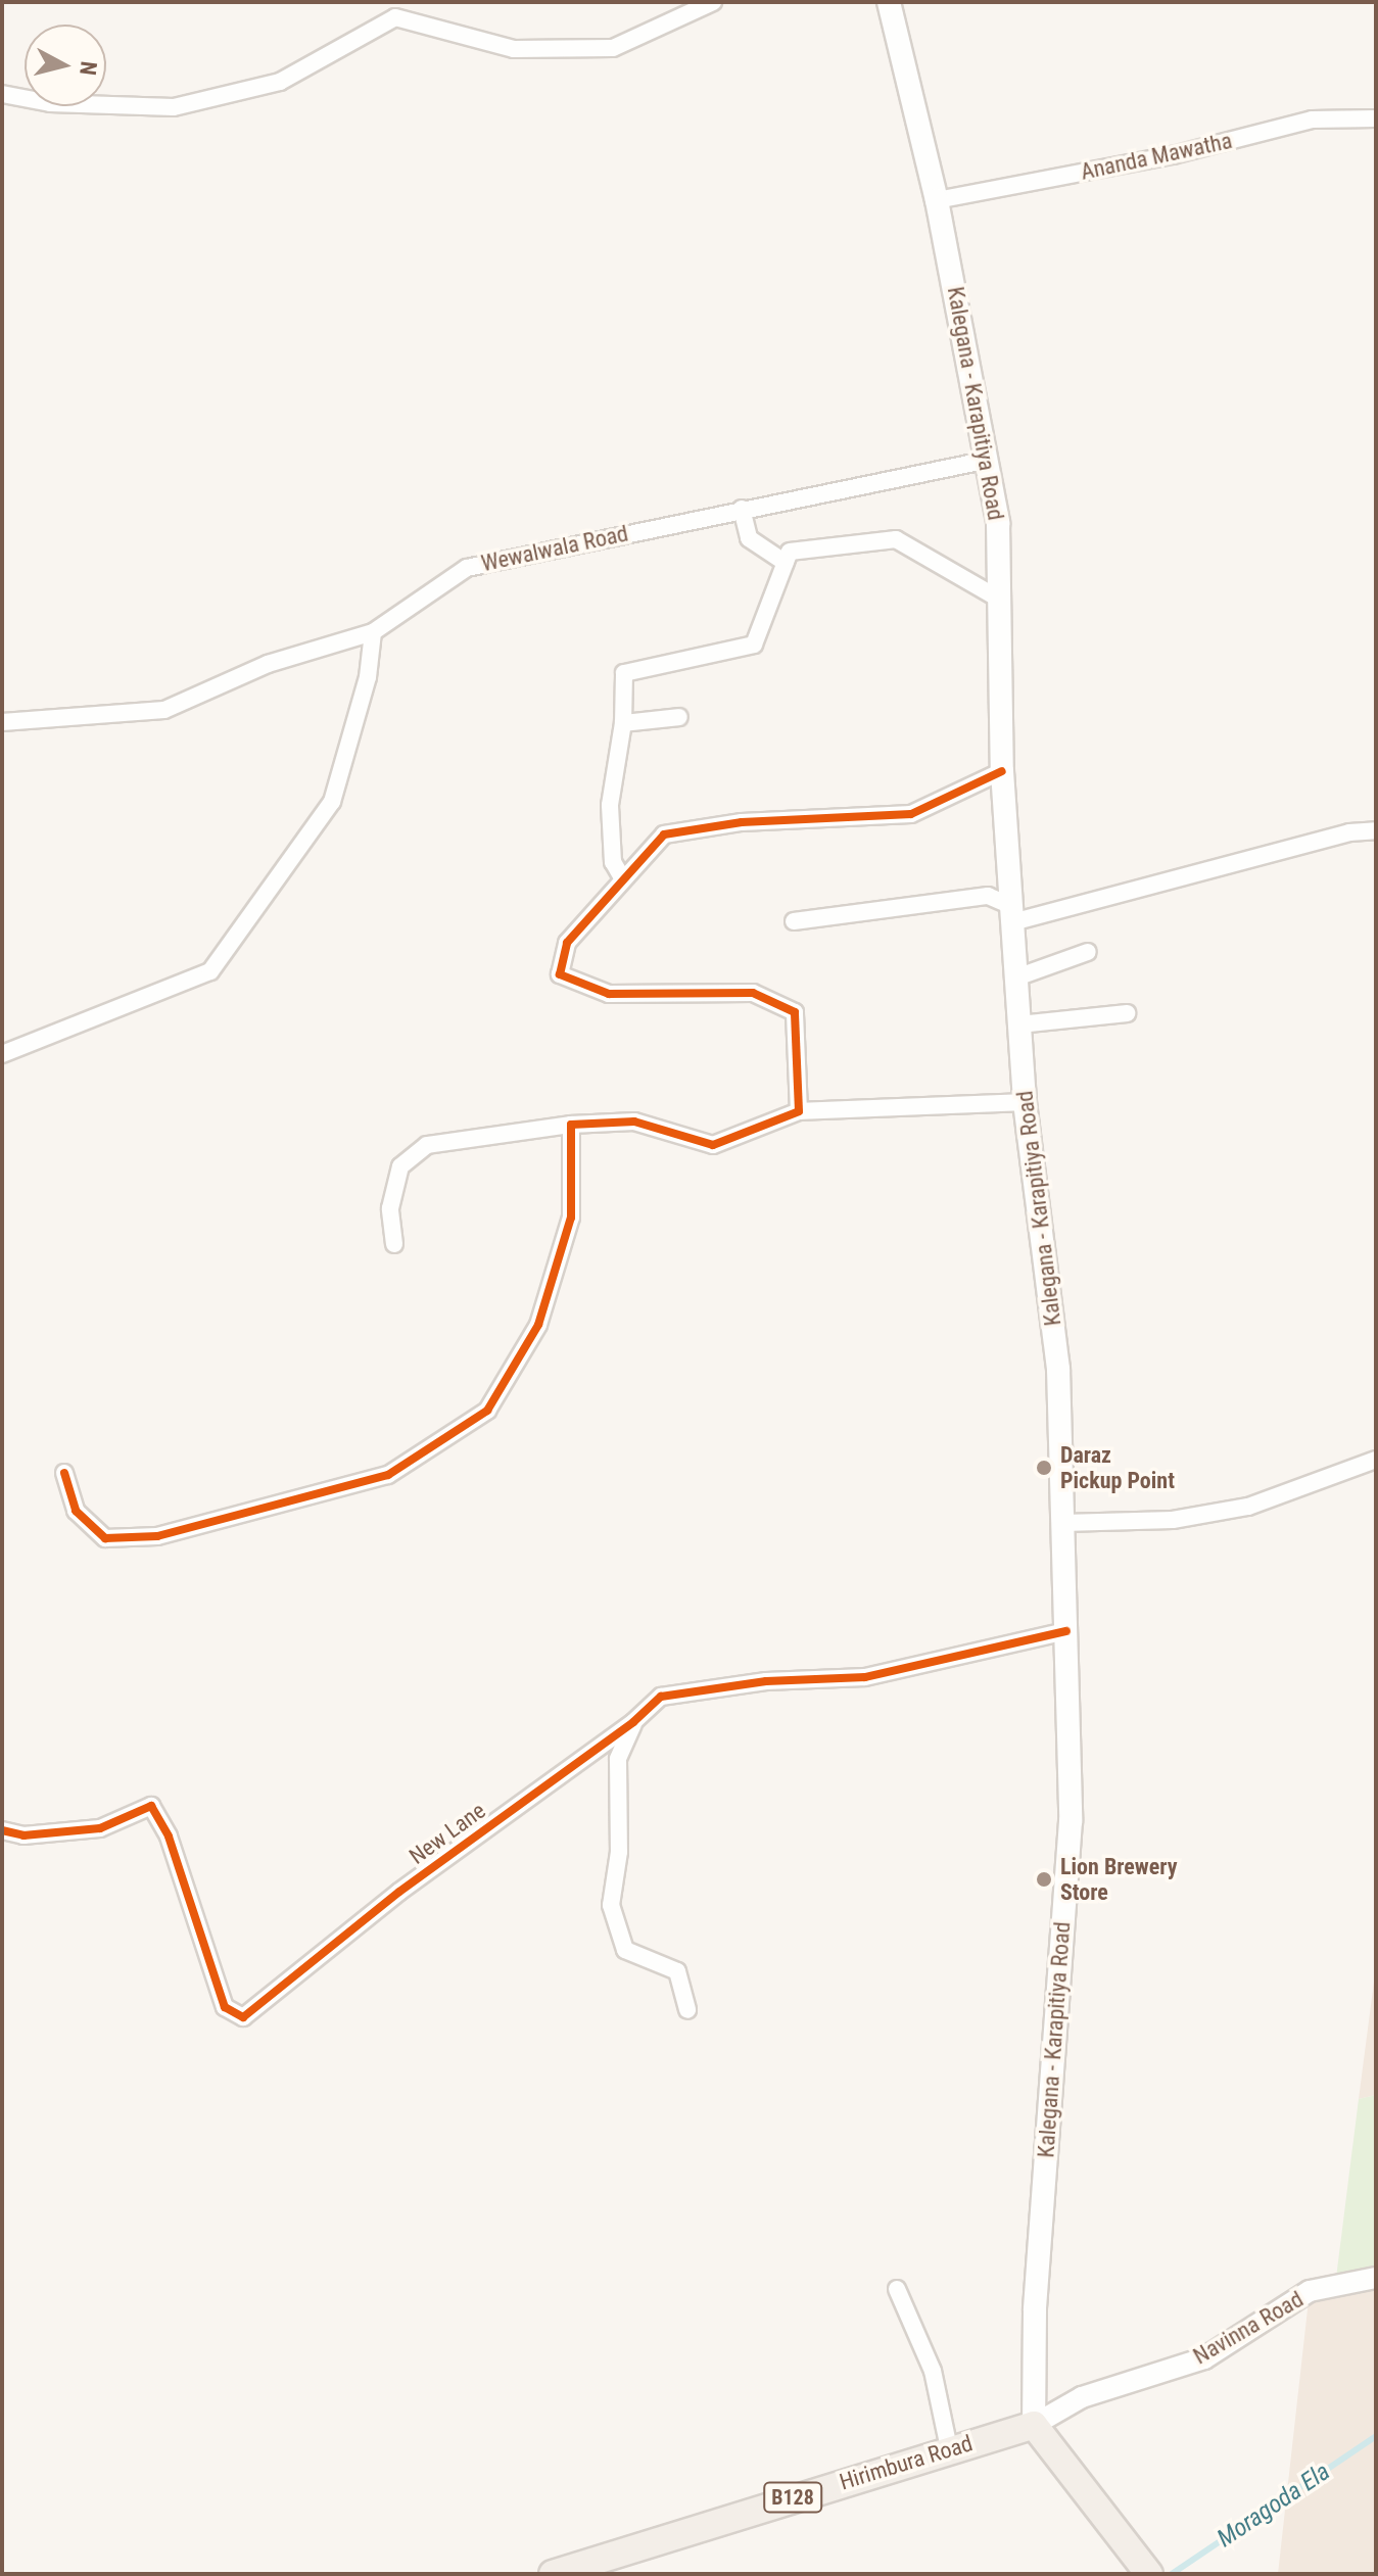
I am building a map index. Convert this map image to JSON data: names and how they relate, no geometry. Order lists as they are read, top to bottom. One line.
{"streets":{"main road":["Kalegana - Karapitiya Road","Hirimbura Road","B128"],"street":["Ananda Mawatha","Wewalwala Road","New Lane","Navinna Road"]},"crossings":[["Ananda Mawatha","Kalegana - Karapitiya Road"],["Kalegana - Karapitiya Road","Wewalwala Road"],["Kalegana - Karapitiya Road","New Lane"],["Kalegana - Karapitiya Road","Navinna Road"],["Kalegana - Karapitiya Road","Hirimbura Road"],["Navinna Road","Hirimbura Road"]],"water":["Moragoda Ela"],"places":["Daraz Pickup Point","Lion Brewery Store"],"north":"right"}
